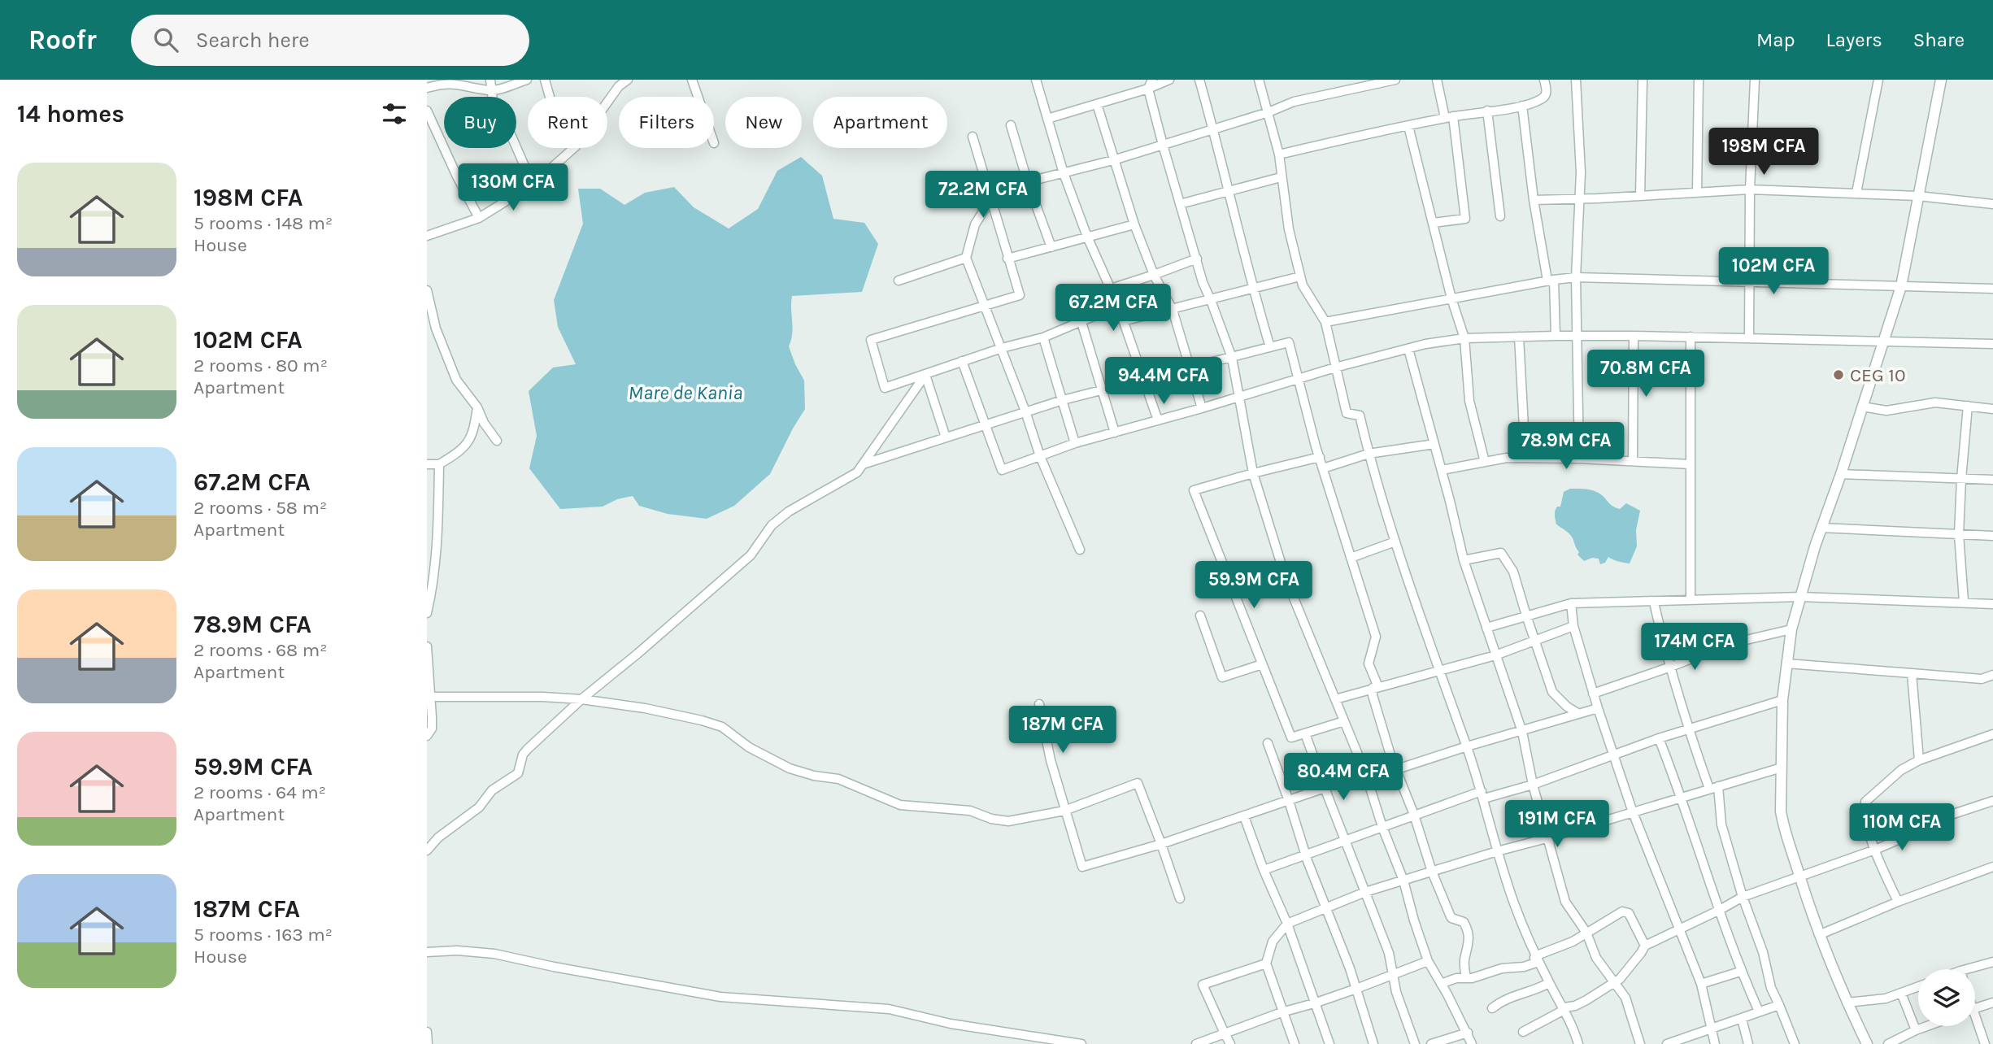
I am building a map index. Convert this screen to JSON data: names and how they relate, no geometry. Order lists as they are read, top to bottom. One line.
{"water":["Mare de Kania"],"places":["CEG 10"],"page":{"header":"Roofr","search":"Search here","nav":["Map","Layers","Share"],"heading":"14 homes","chip":["Buy","Rent","Filters","New","Apartment"],"price":["198M CFA","130M CFA","72.2M CFA","102M CFA","67.2M CFA","70.8M CFA","94.4M CFA","78.9M CFA","59.9M CFA","174M CFA","187M CFA","80.4M CFA","191M CFA","110M CFA"],"list":[{"name":"198M CFA","note":"5 rooms · 148 m² · House"},{"name":"102M CFA","note":"2 rooms · 80 m² · Apartment"},{"name":"67.2M CFA","note":"2 rooms · 58 m² · Apartment"},{"name":"78.9M CFA","note":"2 rooms · 68 m² · Apartment"},{"name":"59.9M CFA","note":"2 rooms · 64 m² · Apartment"},{"name":"187M CFA","note":"5 rooms · 163 m² · House"}]}}
